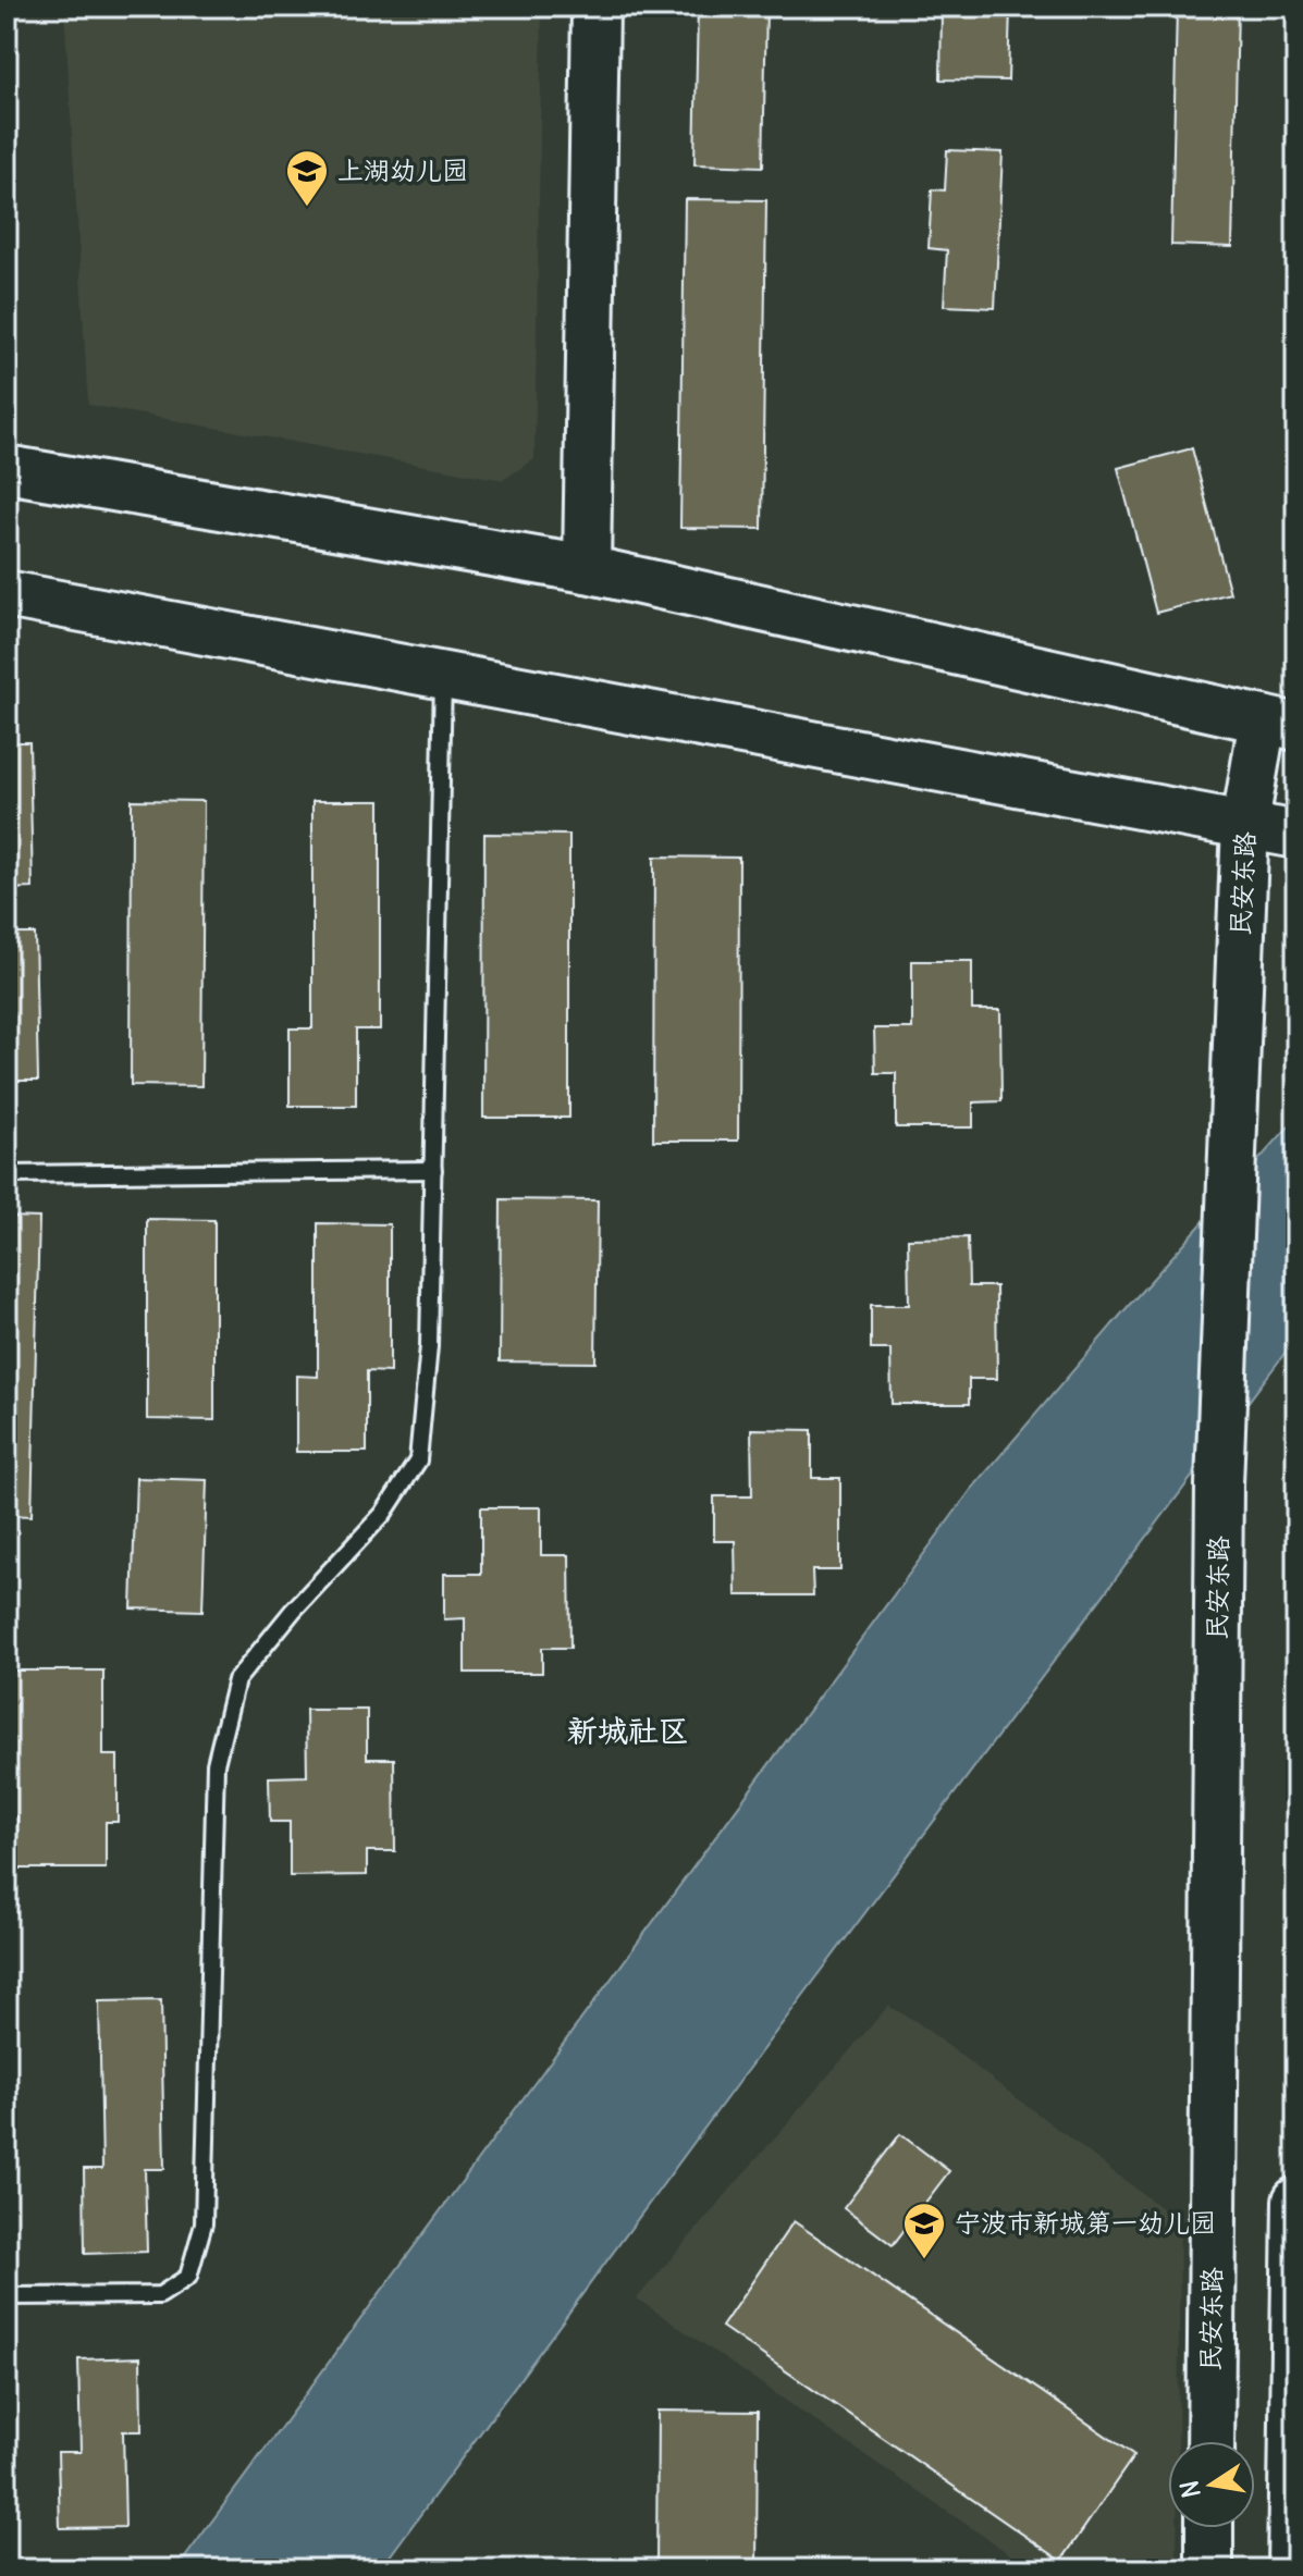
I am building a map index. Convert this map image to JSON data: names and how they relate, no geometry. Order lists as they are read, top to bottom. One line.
{"streets":{"main road":["民安东路"]},"districts":["新城社区"],"places":{"school or university":["上湖幼儿园","宁波市新城第一幼儿园"]},"north":"left"}
